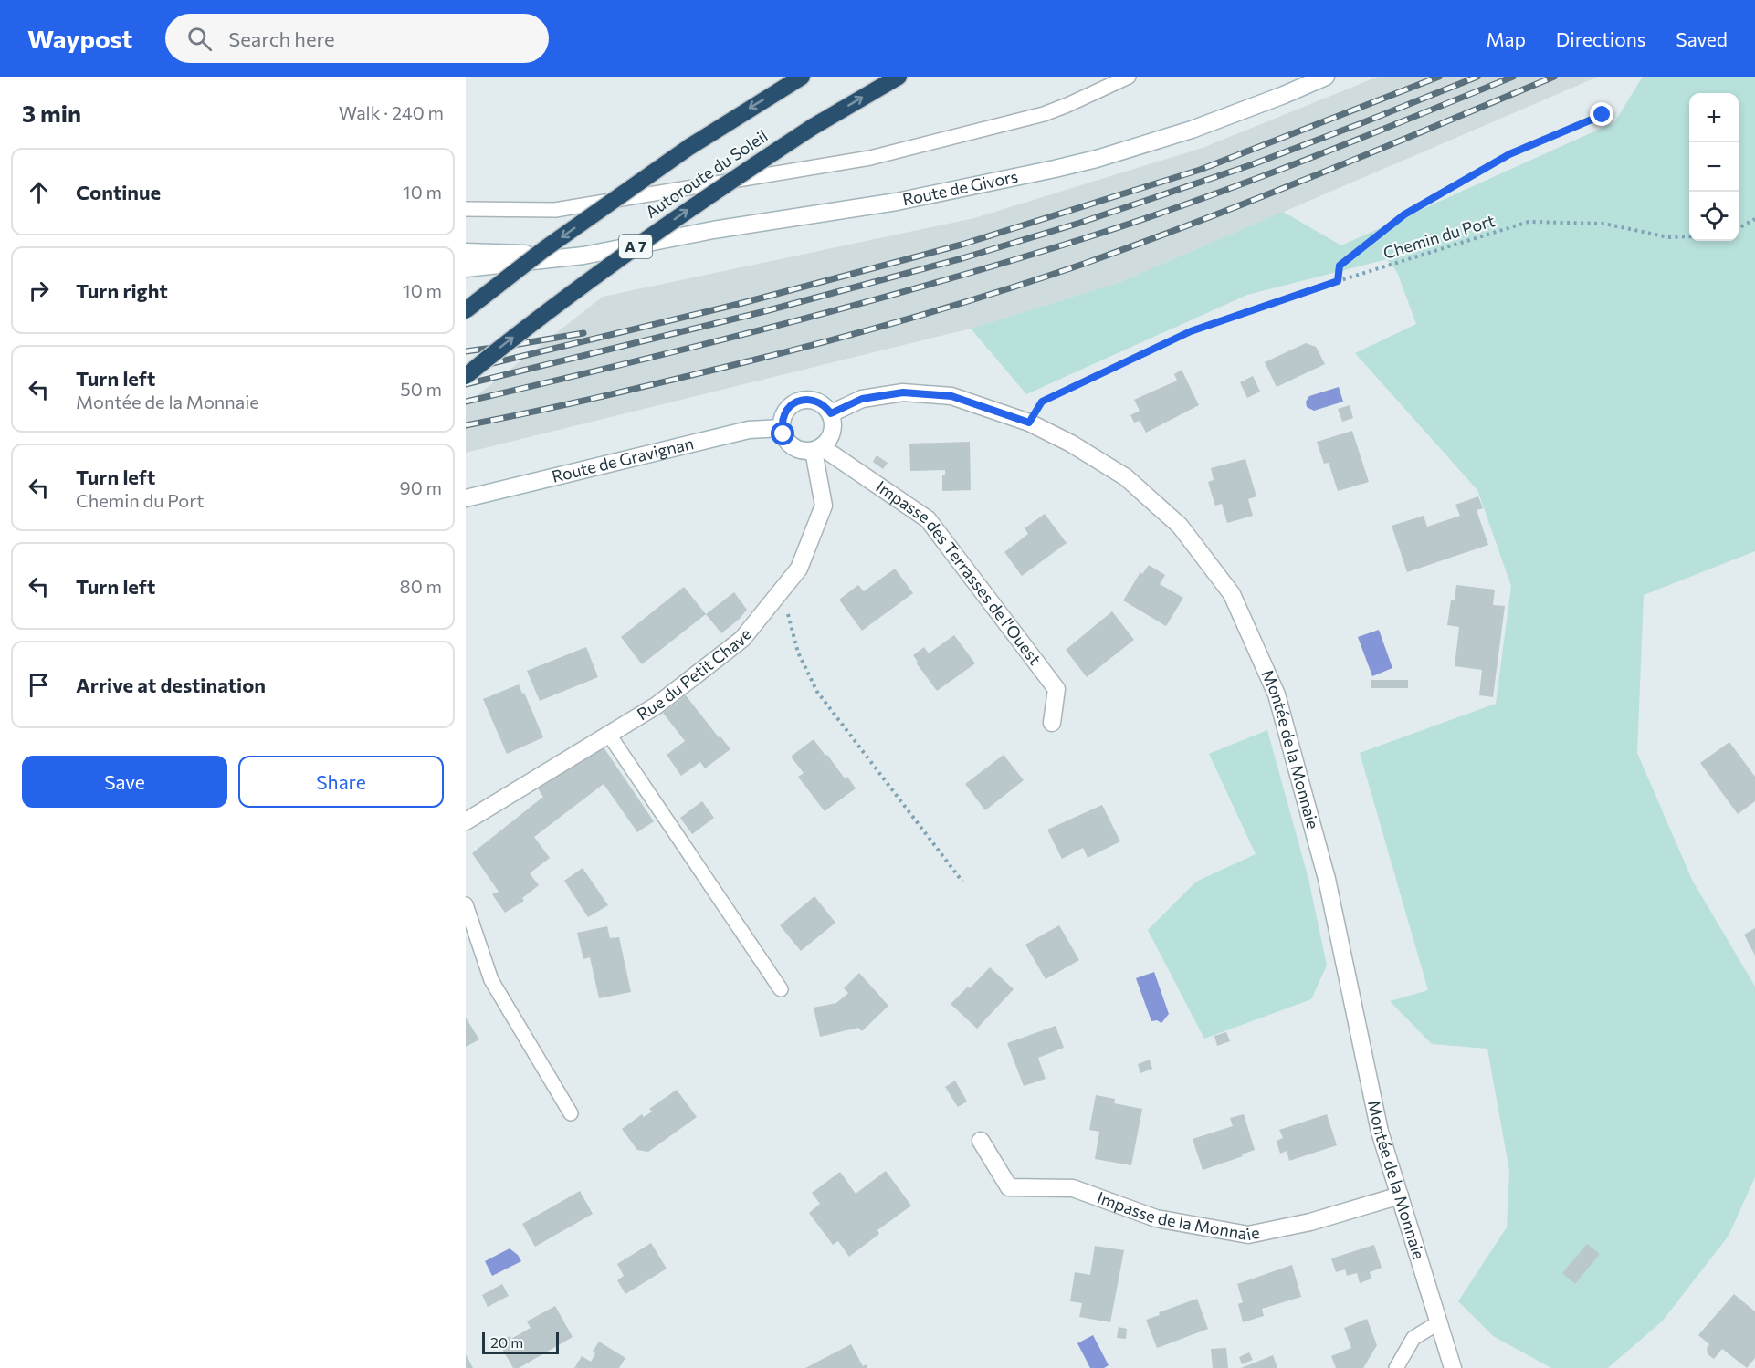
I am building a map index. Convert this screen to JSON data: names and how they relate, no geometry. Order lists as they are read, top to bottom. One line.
{"streets":{"highway":["Autoroute du Soleil","A 7"],"street":["Route de Givors","Route de Gravignan","Impasse des Terrasses de l'Ouest","Rue du Petit Chave","Montée de la Monnaie","Impasse de la Monnaie"],"path":["Chemin du Port"]},"crossings":[["Chemin du Port","Montée de la Monnaie"],["Route de Gravignan","Impasse des Terrasses de l'Ouest"],["Route de Gravignan","Rue du Petit Chave"],["Route de Gravignan","Montée de la Monnaie"],["Impasse des Terrasses de l'Ouest","Rue du Petit Chave"],["Impasse des Terrasses de l'Ouest","Montée de la Monnaie"],["Rue du Petit Chave","Montée de la Monnaie"],["Montée de la Monnaie","Impasse de la Monnaie"]],"scale_bar":"20 m","page":{"header":"Waypost","search":"Search here","nav":["Map","Directions","Saved"],"heading":["3 min","Walk · 240 m"],"map_buttons":["+","−"],"list":[["Continue","10 m"],["Turn right","10 m"],["Turn left","Montée de la Monnaie","50 m"],["Turn left","Chemin du Port","90 m"],["Turn left","80 m"],"Arrive at destination"],"buttons":["Save","Share"],"scale":"20 m"}}
